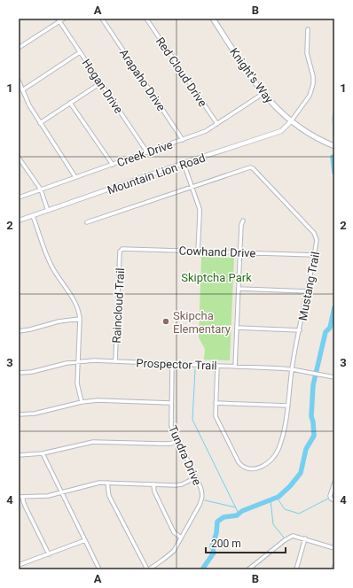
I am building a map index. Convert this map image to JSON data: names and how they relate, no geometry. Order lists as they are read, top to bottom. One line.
{"streets":{"main road":["Knight's Way"],"street":["Red Cloud Drive","Arapaho Drive","Hogan Drive","Creek Drive","Mountain Lion Road","Cowhand Drive","Mustang Trail","Raincloud Trail","Prospector Trail","Tundra Drive"]},"crossings":[["Red Cloud Drive","Creek Drive"],["Knight's Way","Creek Drive"],["Knight's Way","Mountain Lion Road"],["Arapaho Drive","Creek Drive"],["Hogan Drive","Creek Drive"],["Cowhand Drive","Mustang Trail"],["Cowhand Drive","Raincloud Trail"],["Mustang Trail","Prospector Trail"],["Raincloud Trail","Prospector Trail"],["Prospector Trail","Tundra Drive"]],"parks":["Skiptcha Park"],"places":["Skipcha Elementary"],"scale_bar":"200 m","grid":{"columns":["A","B"],"rows":["1","2","3","4"]}}
